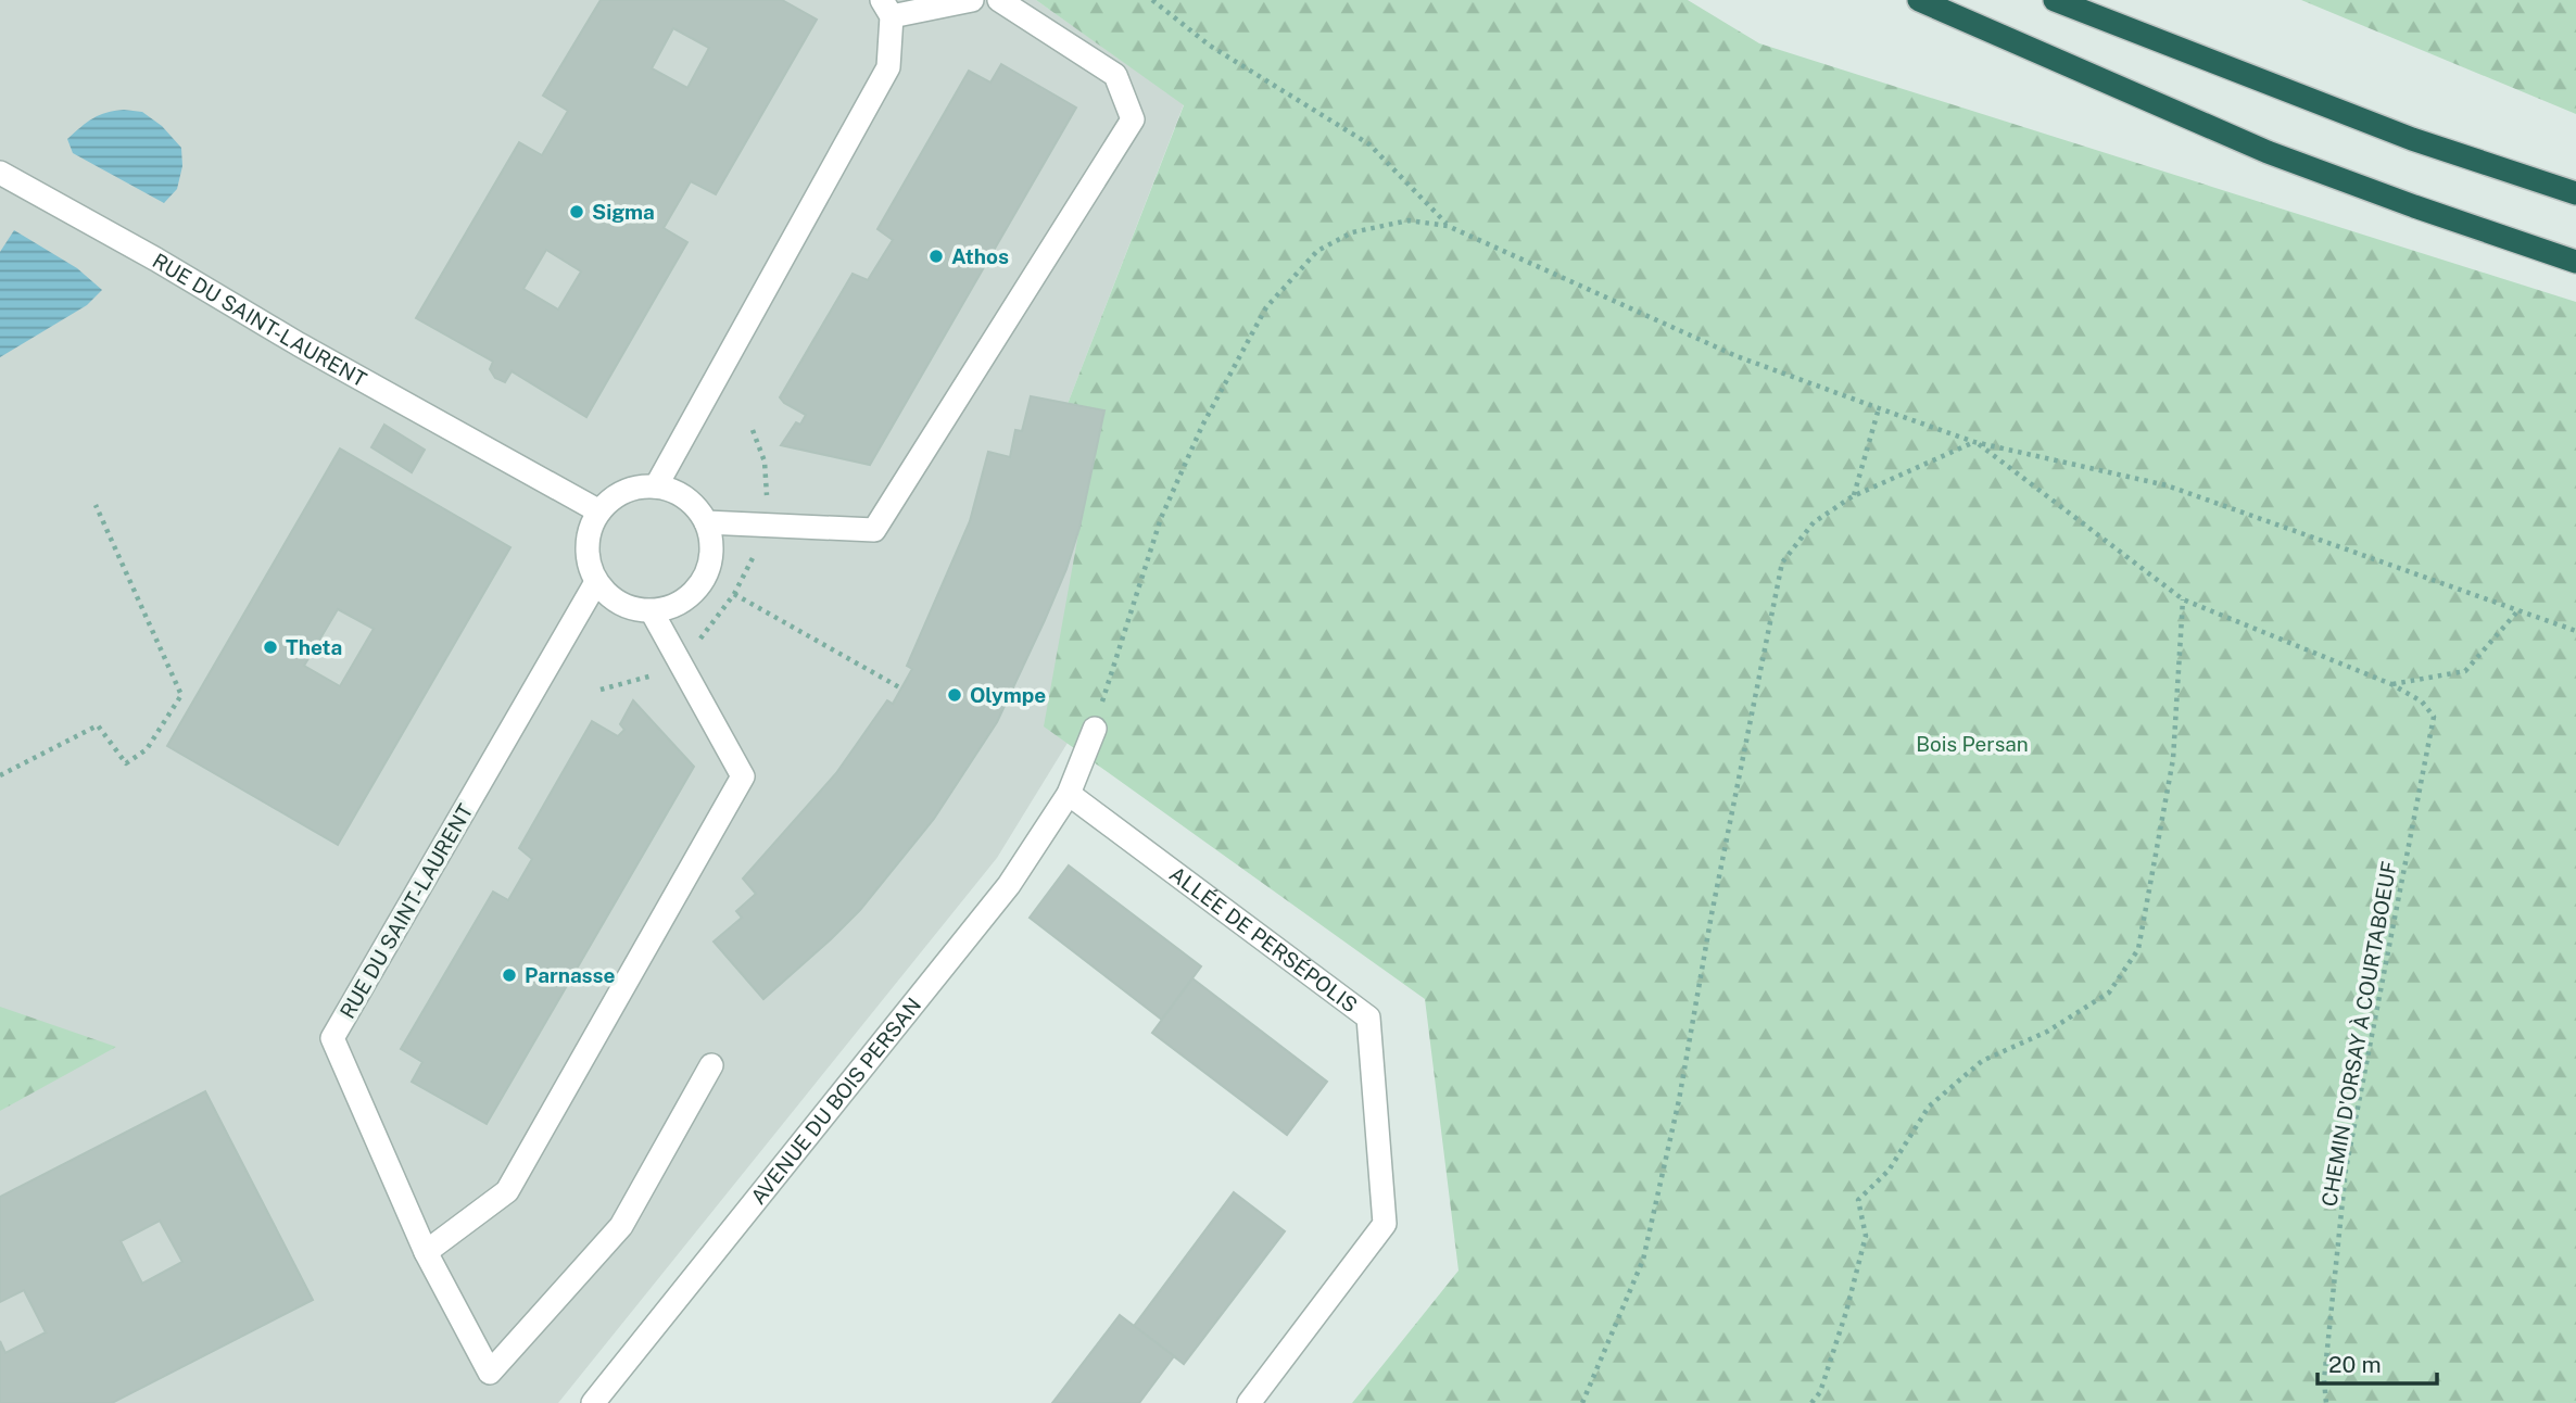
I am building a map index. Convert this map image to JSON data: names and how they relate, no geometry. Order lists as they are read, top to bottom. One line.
{"streets":{"street":["RUE DU SAINT-LAURENT","ALLÉE DE PERSÉPOLIS","AVENUE DU BOIS PERSAN"],"path":["CHEMIN D'ORSAY À COURTABOEUF"]},"crossings":[["ALLÉE DE PERSÉPOLIS","AVENUE DU BOIS PERSAN"]],"parks":["Bois Persan"],"places":["Sigma","Athos","Theta","Olympe","Parnasse"],"scale_bar":"20 m"}
